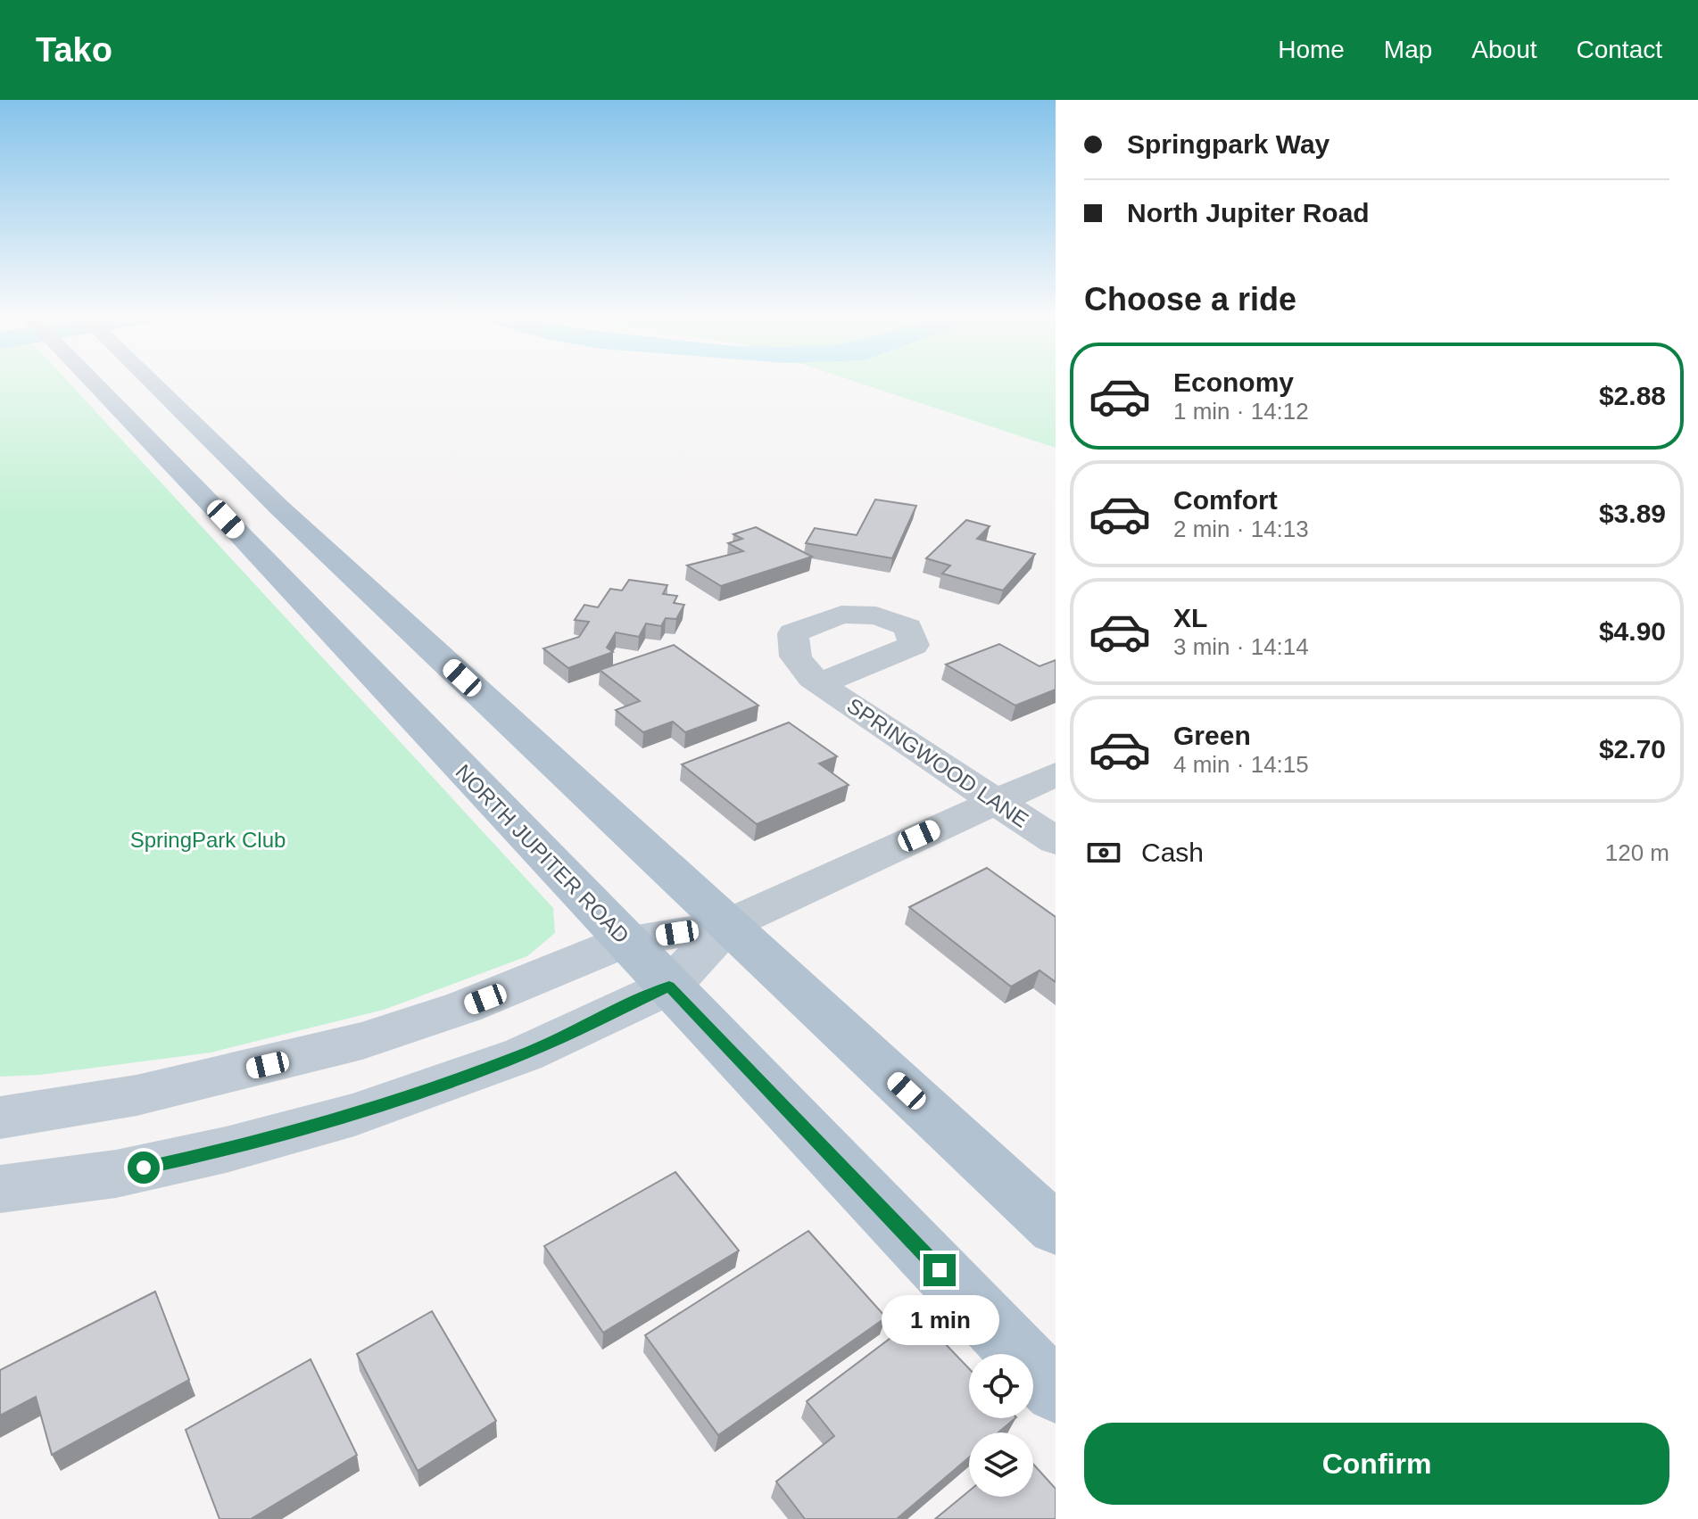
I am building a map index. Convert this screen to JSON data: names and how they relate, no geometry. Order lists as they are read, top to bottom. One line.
{"streets":{"main road":["NORTH JUPITER ROAD"],"street":["SPRINGWOOD LANE"]},"parks":["SpringPark Club"],"page":{"header":"Tako","nav":["Home","Map","About","Contact"],"banner":["Springpark Way","North Jupiter Road"],"heading":"Choose a ride","list":[{"name":"Economy","note":"1 min · 14:12","value":"$2.88"},{"name":"Comfort","note":"2 min · 14:13","value":"$3.89"},{"name":"XL","note":"3 min · 14:14","value":"$4.90"},{"name":"Green","note":"4 min · 14:15","value":"$2.70"}],"pay":["Cash","120 m"],"bubble":"1 min","buttons":"Confirm"}}
